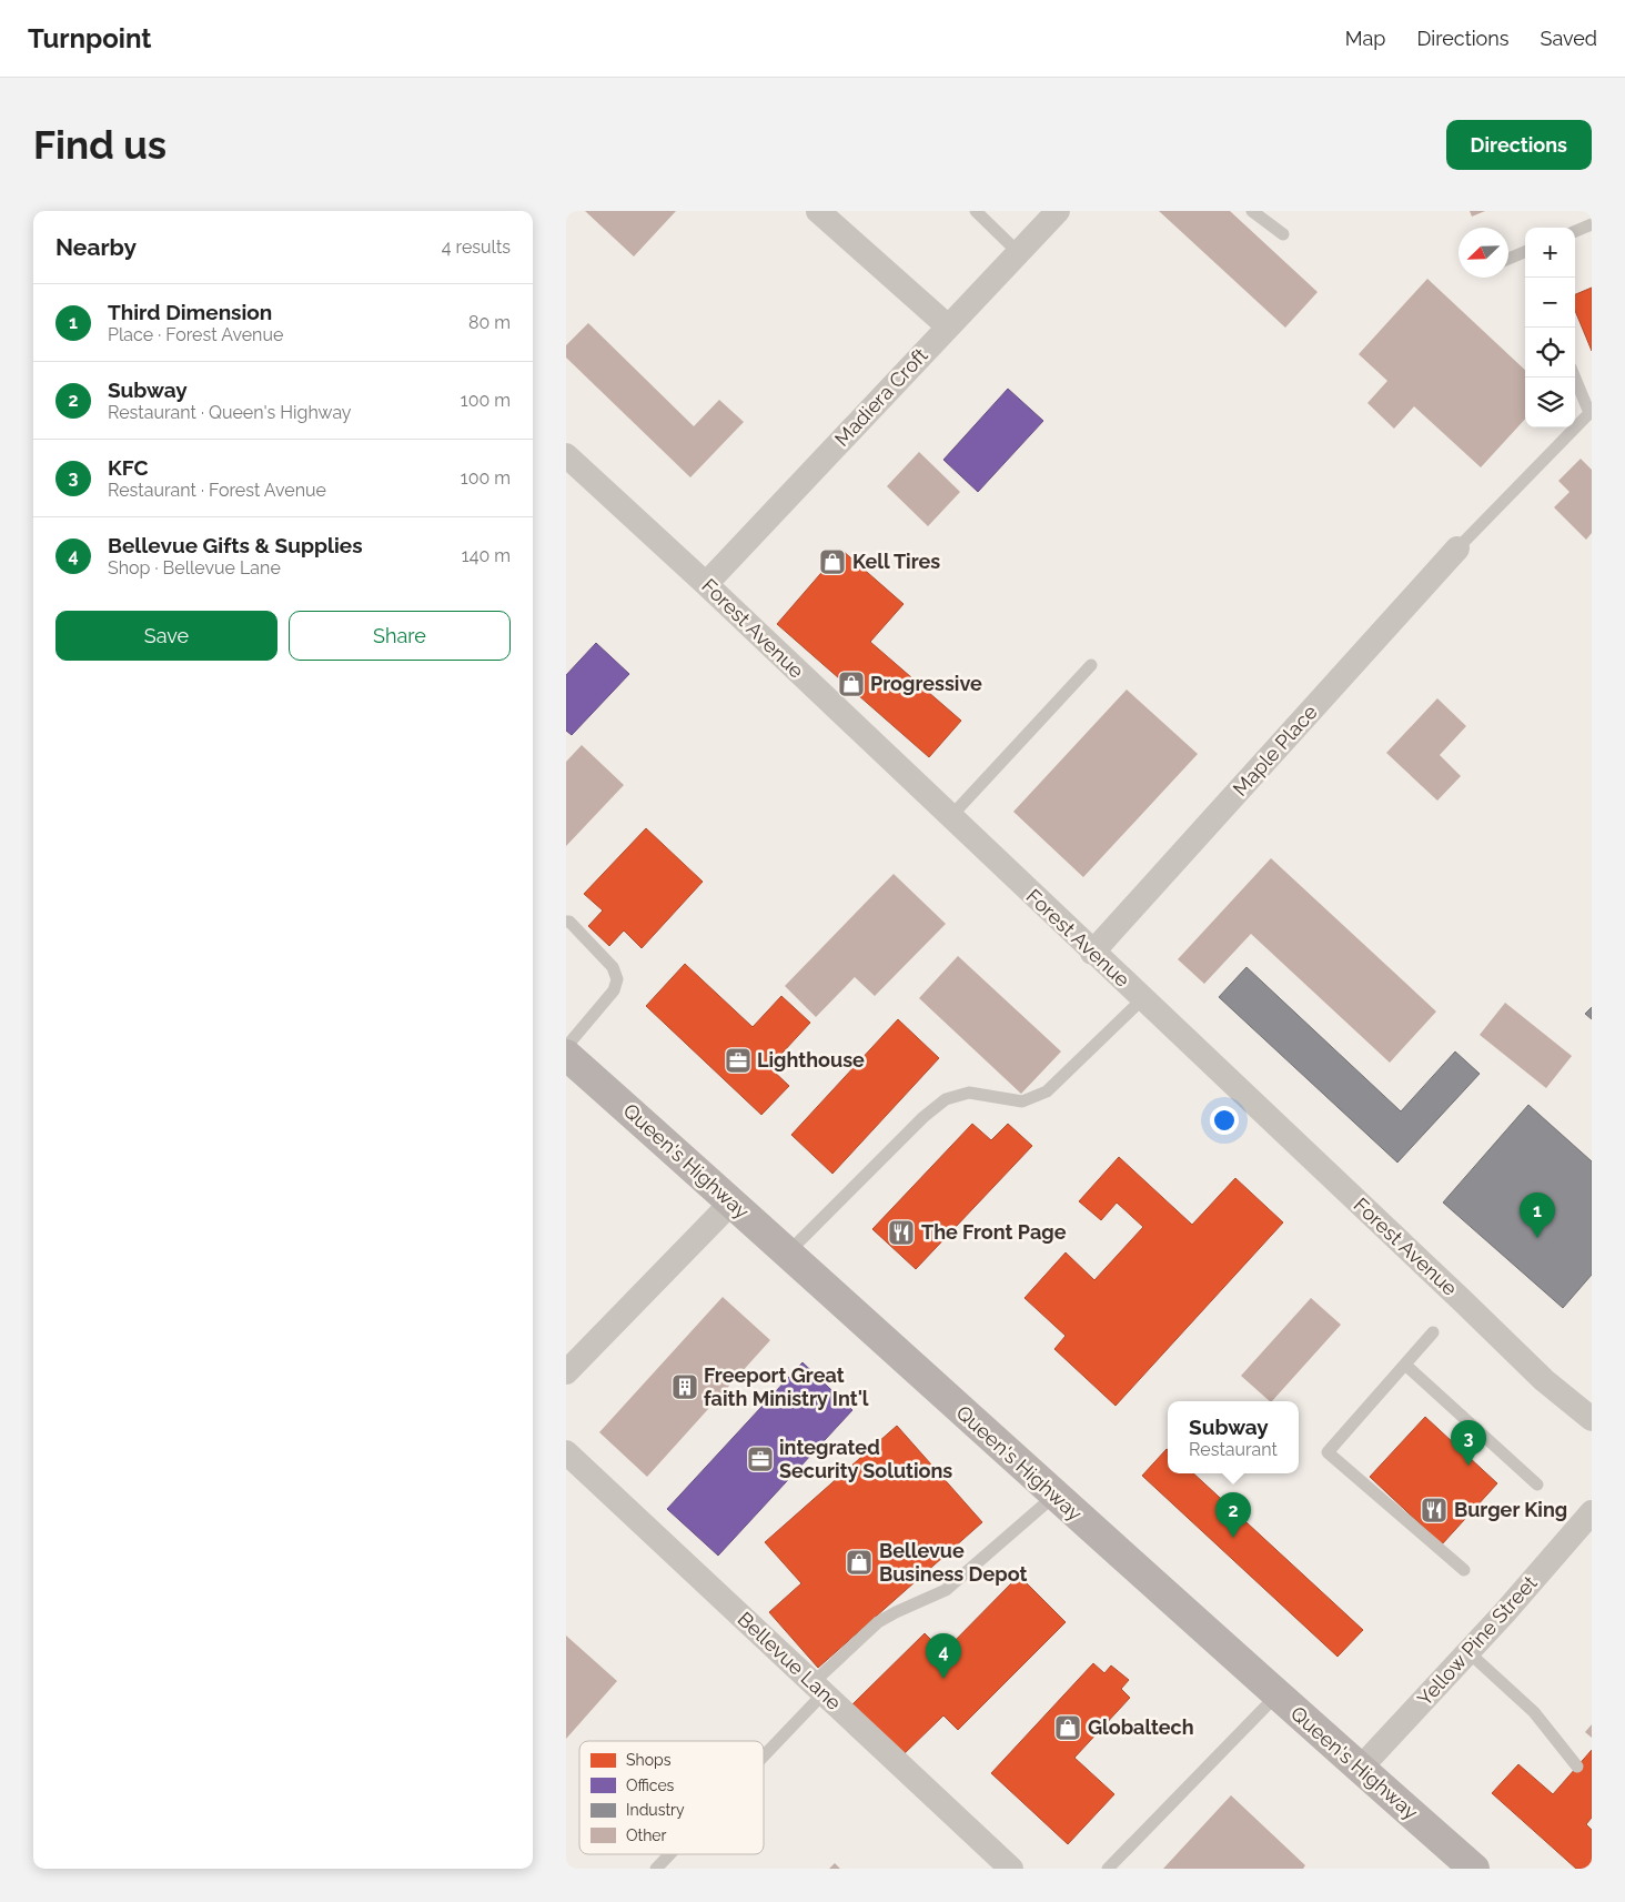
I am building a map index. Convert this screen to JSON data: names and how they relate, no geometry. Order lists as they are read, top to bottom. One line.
{"streets":{"main road":["Queen's Highway"],"street":["Madiera Croft","Forest Avenue","Maple Place","Yellow Pine Street","Bellevue Lane"]},"crossings":[["Madiera Croft","Forest Avenue"],["Forest Avenue","Maple Place"],["Queen's Highway","Yellow Pine Street"]],"places":{"shop":["Kell Tires","Progressive","Bellevue Business Depot","Globaltech"],"office":["Lighthouse","integrated Security Solutions"],"restaurant":["The Front Page","Burger King"],"building":["Freeport Great faith Ministry Int'l"]},"legend":["Shops","Offices","Industry","Other"],"north":"bottom left","page":{"header":"Turnpoint","nav":["Map","Directions","Saved"],"buttons":["Directions",["Save","Share"]],"title":"Find us","heading":["Nearby","4 results"],"map_buttons":["+","−"],"list":[{"mark":"1","name":"Third Dimension","note":"Place · Forest Avenue","value":"80 m"},{"mark":"2","name":"Subway","note":"Restaurant · Queen's Highway","value":"100 m"},{"mark":"3","name":"KFC","note":"Restaurant · Forest Avenue","value":"100 m"},{"mark":"4","name":"Bellevue Gifts & Supplies","note":"Shop · Bellevue Lane","value":"140 m"}],"pins":["1","3","2","4"],"popup":["Subway","Restaurant"]}}
